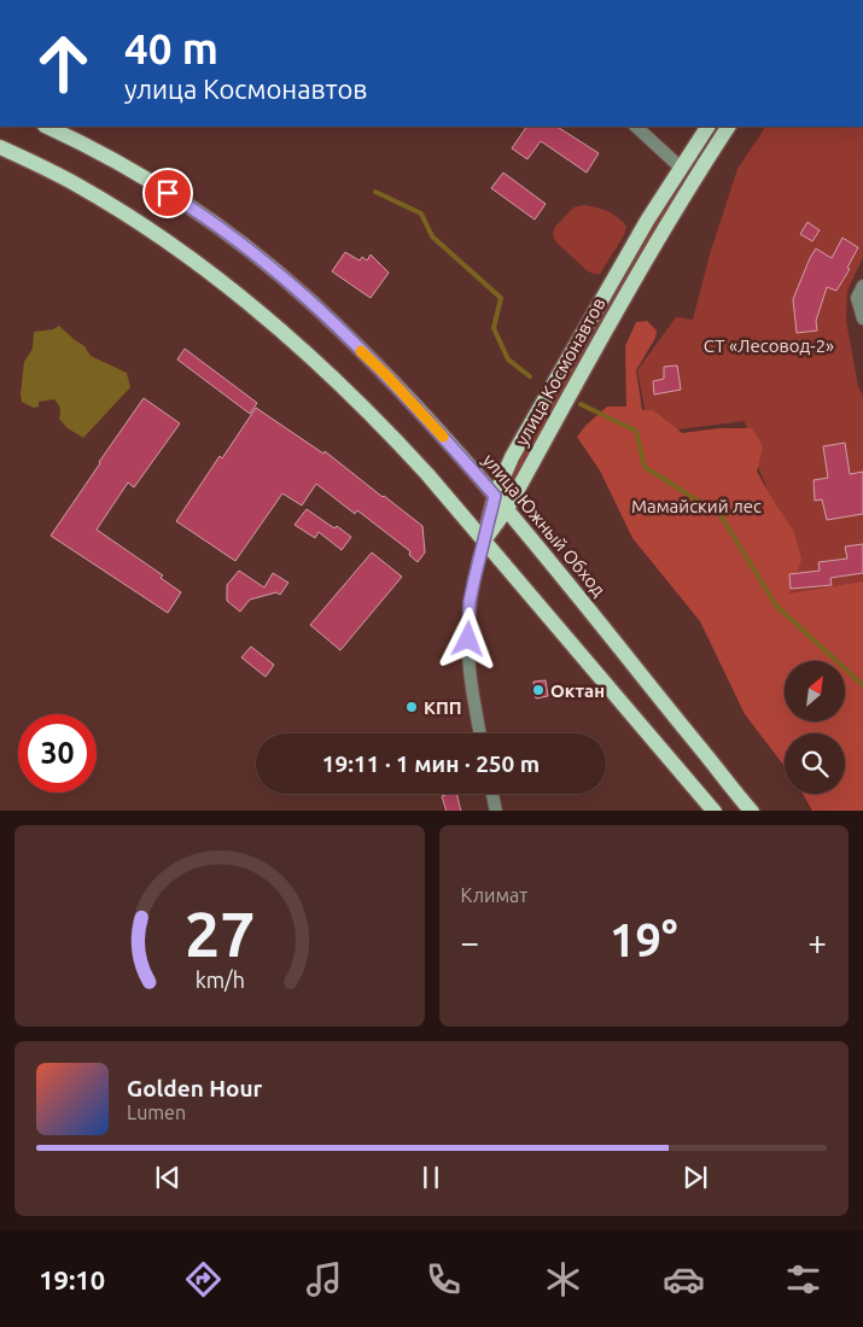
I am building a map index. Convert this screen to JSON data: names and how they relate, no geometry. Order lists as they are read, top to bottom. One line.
{"streets":{"main road":["улица Космонавтов","улица Южный Обход"]},"crossings":[["улица Космонавтов","улица Южный Обход"]],"parks":["СТ «Лесовод-2»","Мамайский лес"],"places":["Октан","КПП"],"north":"top right","page":{"turn":["40 m","улица Космонавтов"],"limit":"30","trip":"19:11 · 1 мин · 250 m","tile":"Климат","heat":["−","19°","+"],"song":["Golden Hour","Lumen"],"tabs":"19:10","gauge":["27","km/h"]}}
